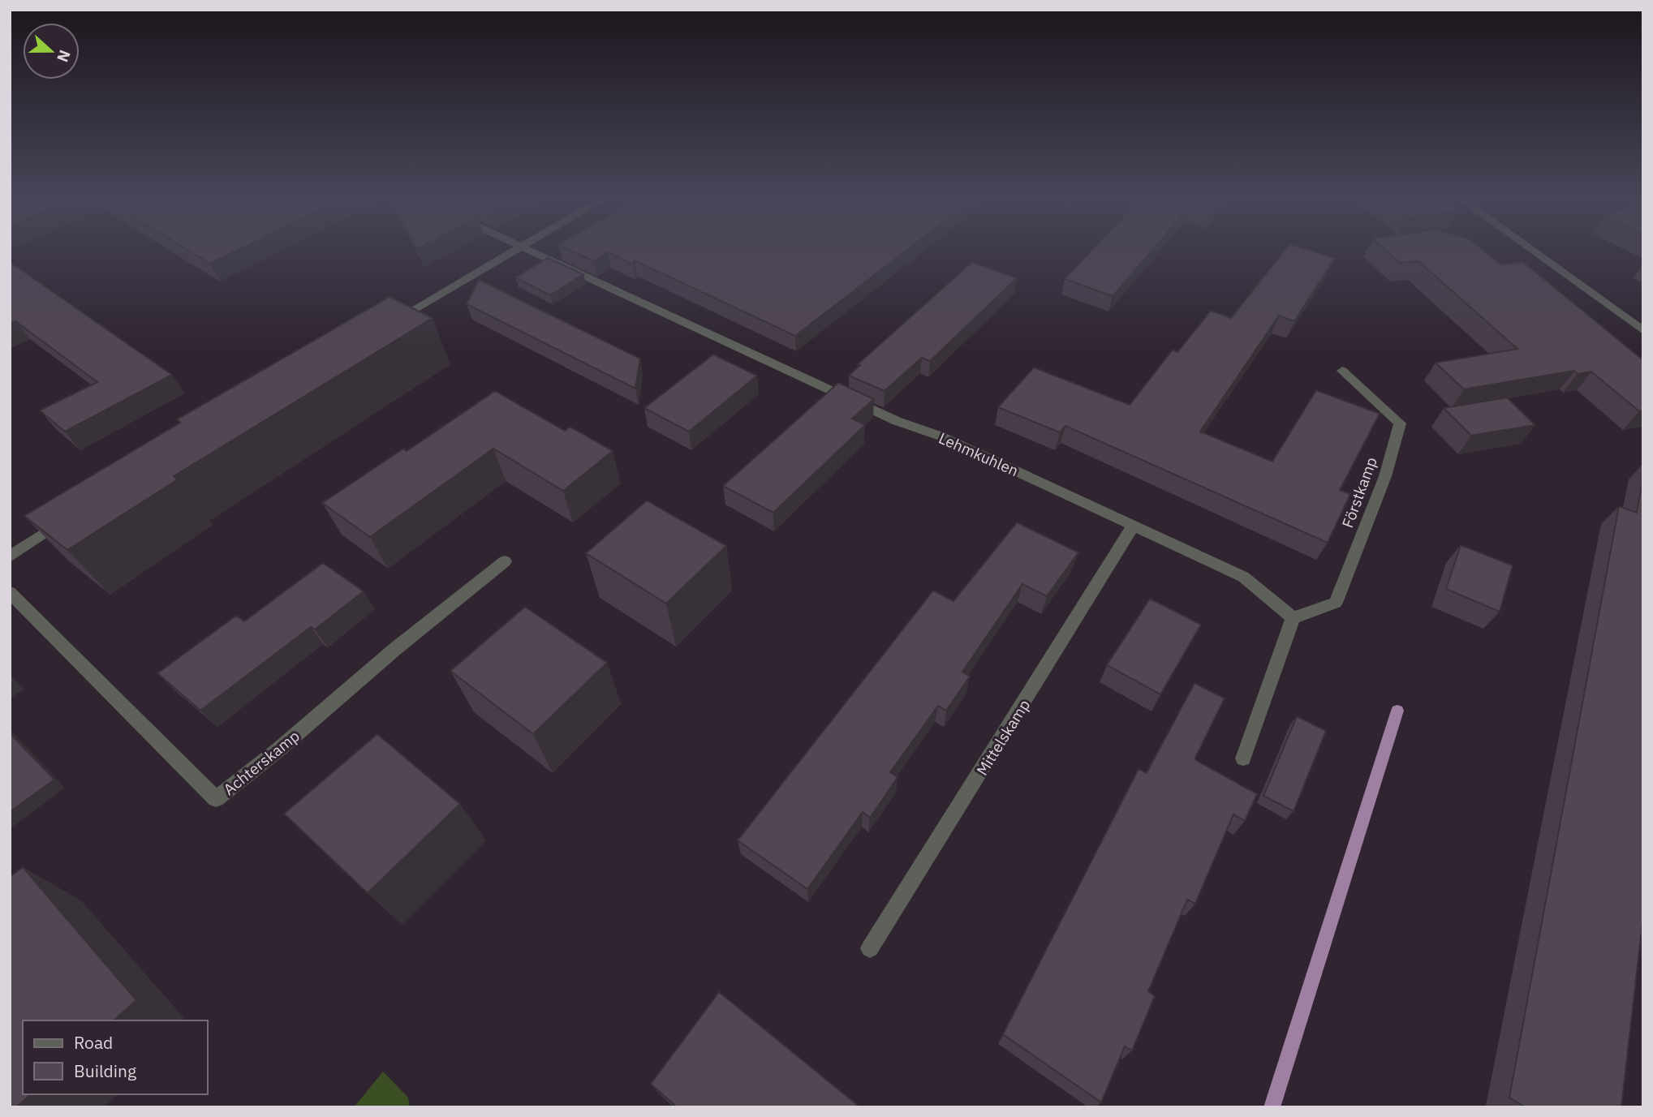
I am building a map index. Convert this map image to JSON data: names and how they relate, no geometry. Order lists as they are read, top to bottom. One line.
{"streets":{"street":["Lehmkuhlen","Förstkamp","Mittelskamp","Achterskamp"]},"crossings":[["Lehmkuhlen","Förstkamp"],["Lehmkuhlen","Mittelskamp"]],"legend":["Road","Building"],"north":"right"}
